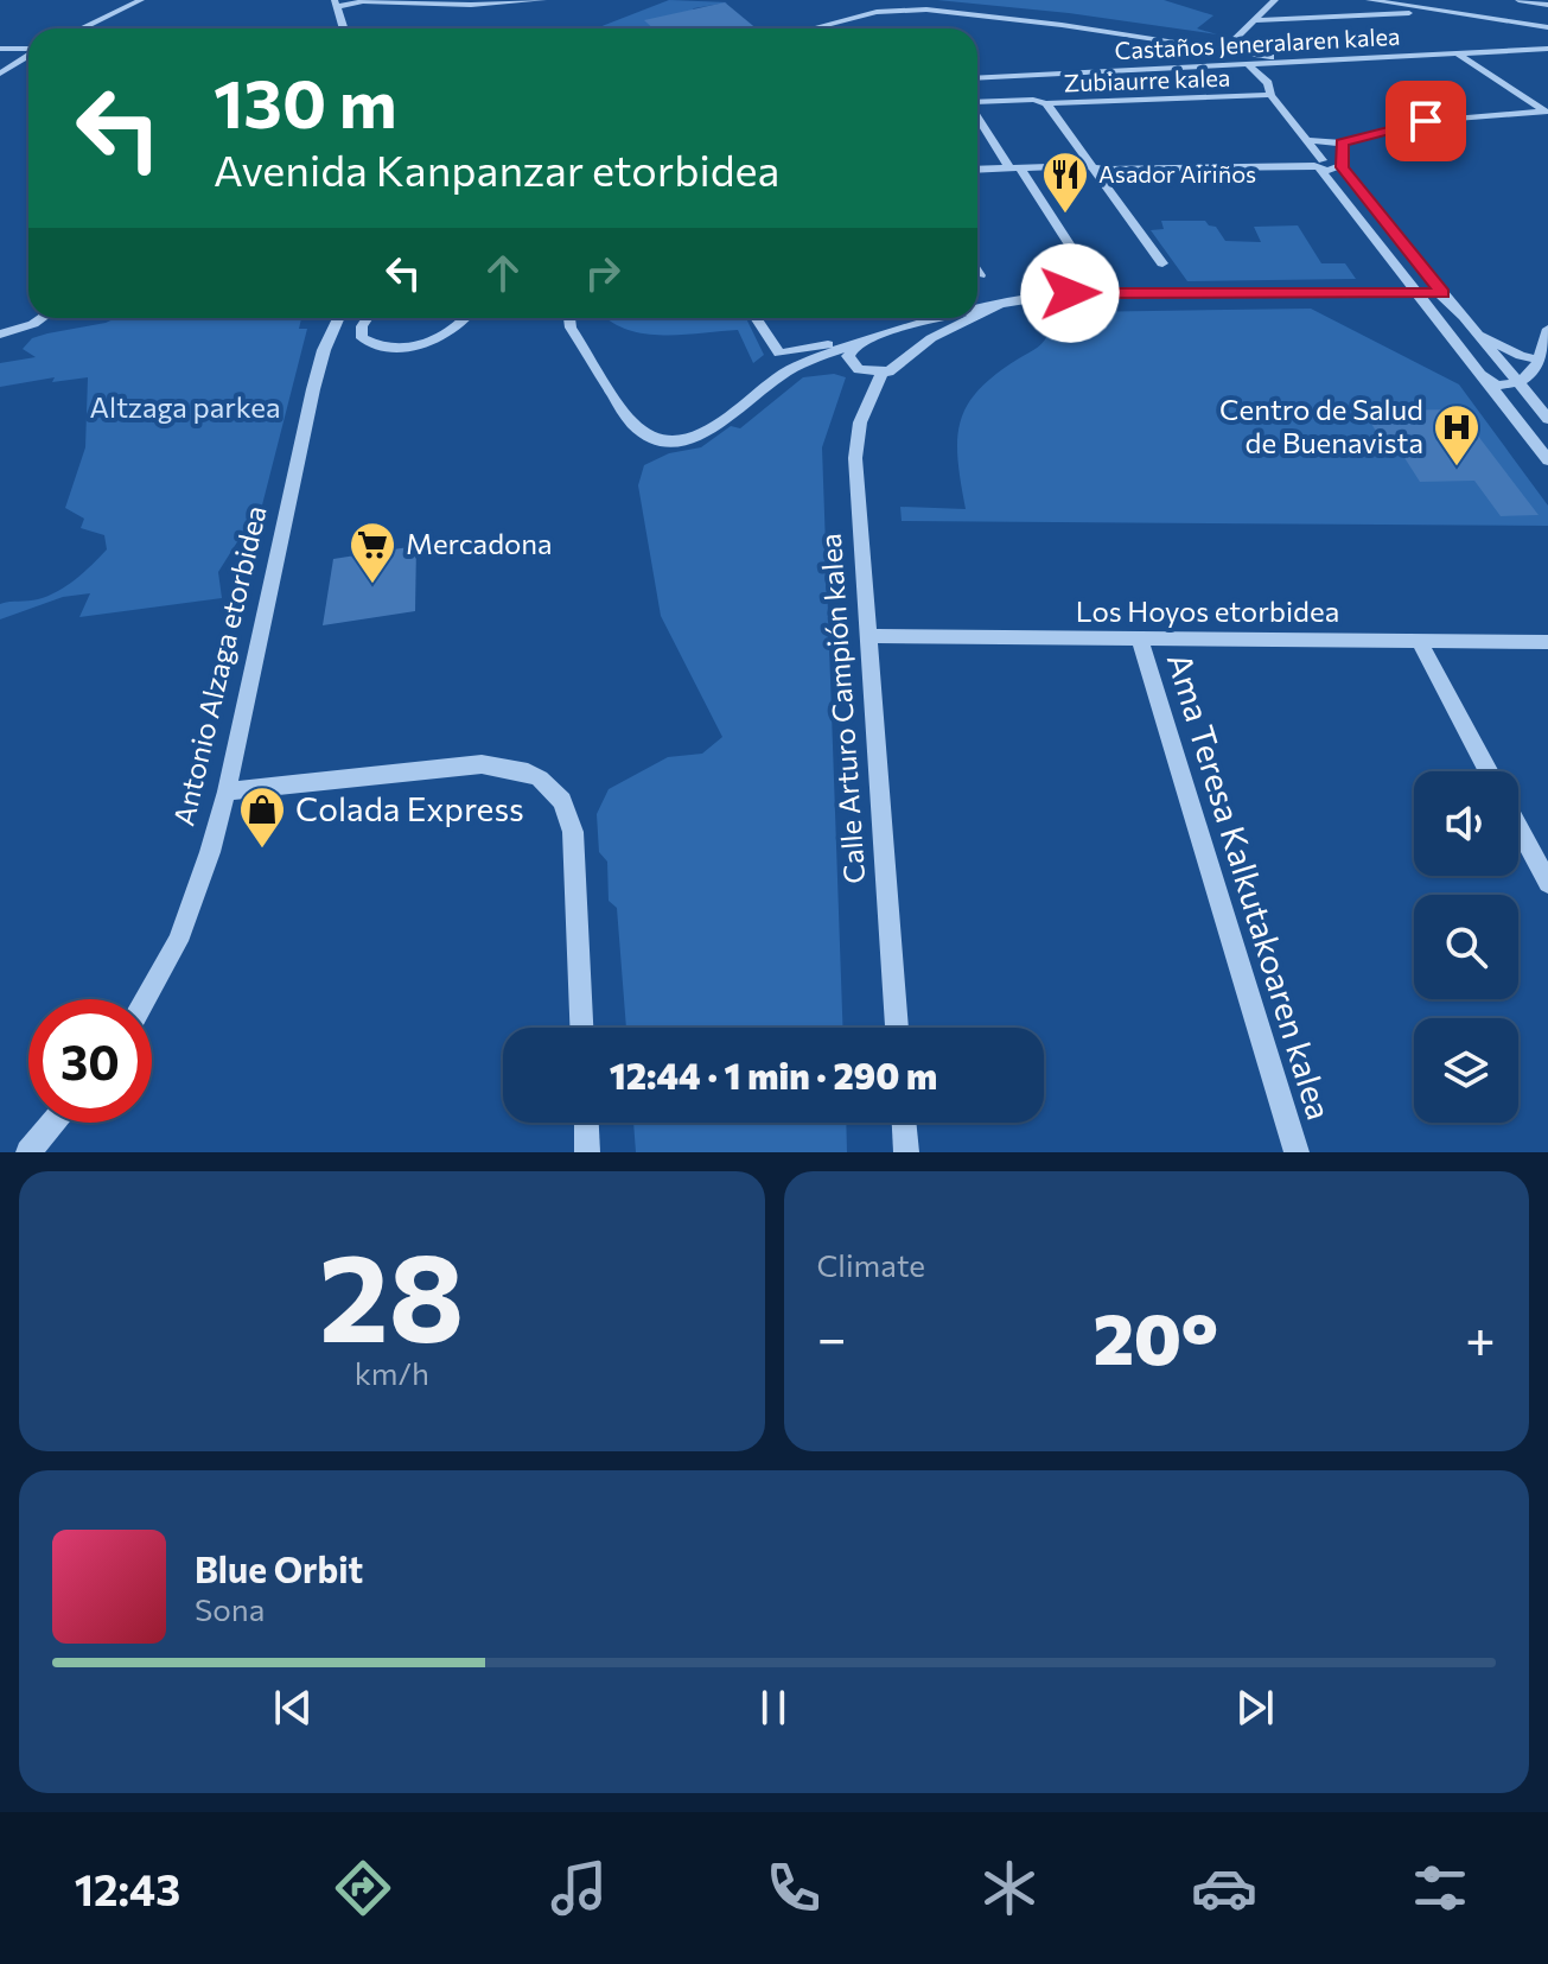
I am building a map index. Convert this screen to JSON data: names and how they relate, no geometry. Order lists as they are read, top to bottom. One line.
{"streets":{"street":["Castaños Jeneralaren kalea","Zubiaurre kalea","Los Hoyos etorbidea","Antonio Alzaga etorbidea","Calle Arturo Campión kalea","Ama Teresa Kalkutakoaren kalea"]},"crossings":[["Los Hoyos etorbidea","Calle Arturo Campión kalea"],["Los Hoyos etorbidea","Ama Teresa Kalkutakoaren kalea"]],"parks":["Altzaga parkea"],"places":{"restaurant":["Asador Airiños"],"hospital":["Centro de Salud de Buenavista"],"supermarket":["Mercadona"],"shop":["Colada Express"]},"page":{"turn":["130 m","Avenida Kanpanzar etorbidea"],"limit":"30","trip":"12:44 · 1 min · 290 m","tile":[["28","km/h"],"Climate"],"heat":["−","20°","+"],"song":["Blue Orbit","Sona"],"tabs":"12:43"}}
